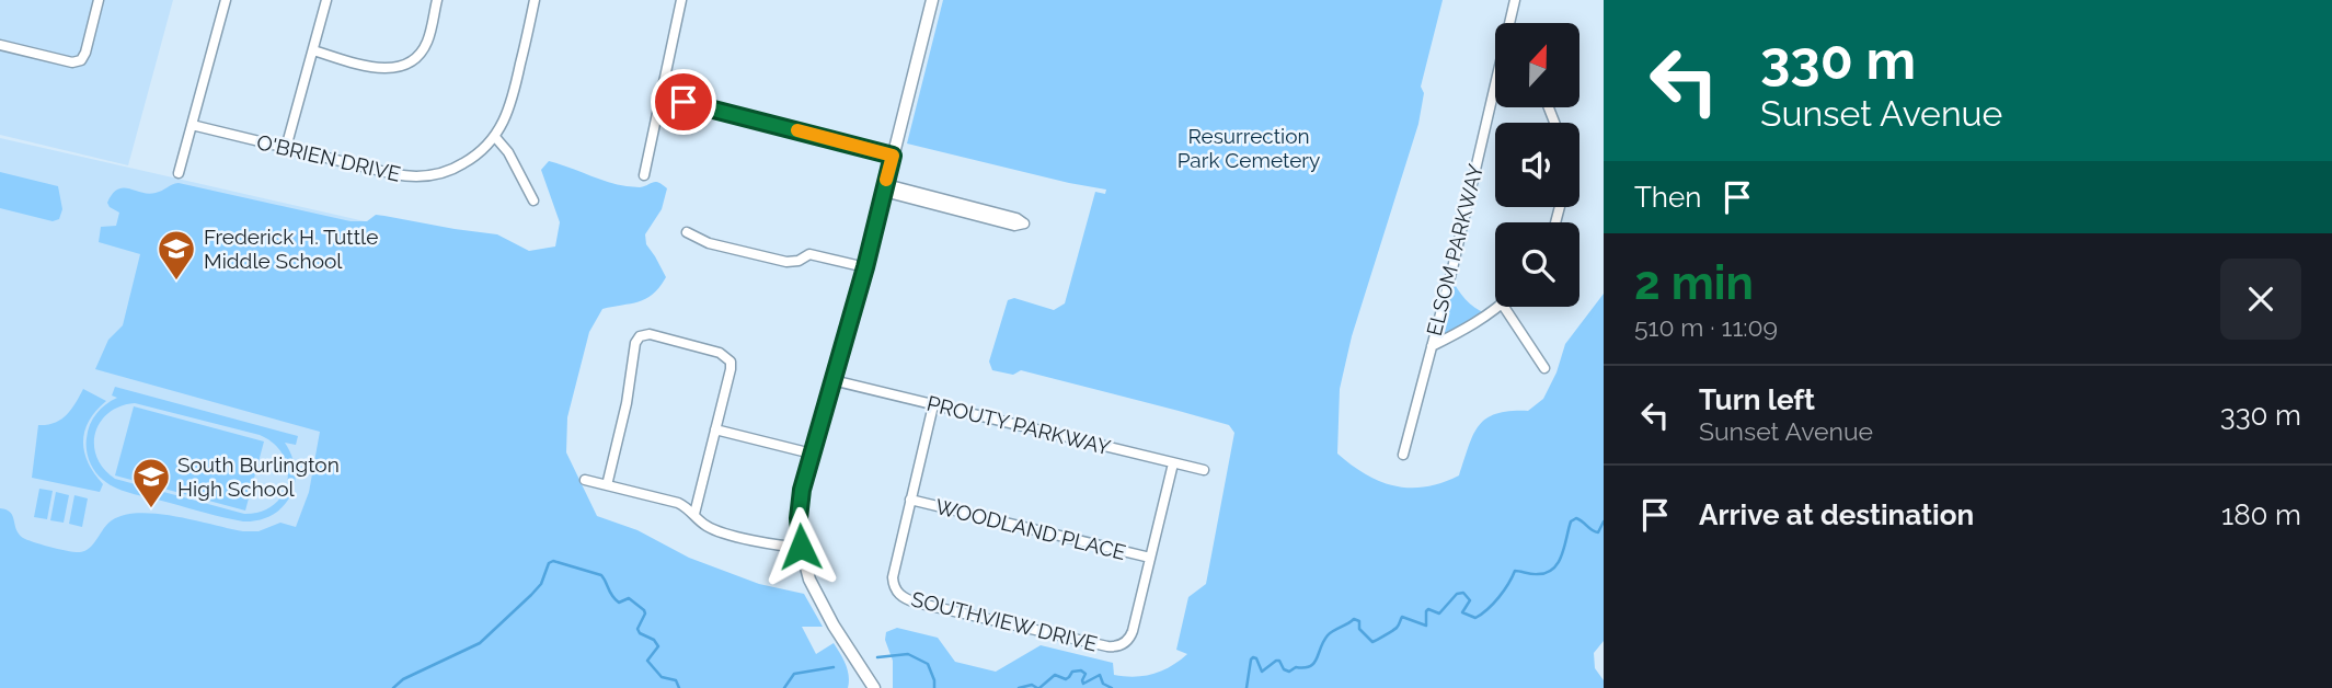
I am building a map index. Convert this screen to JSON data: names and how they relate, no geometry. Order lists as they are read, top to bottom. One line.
{"streets":{"street":["O'BRIEN DRIVE","ELSOM PARKWAY","PROUTY PARKWAY","WOODLAND PLACE","SOUTHVIEW DRIVE"]},"crossings":[["PROUTY PARKWAY","SOUTHVIEW DRIVE"],["WOODLAND PLACE","SOUTHVIEW DRIVE"]],"parks":["Resurrection Park Cemetery"],"places":{"school or university":["Frederick H. Tuttle Middle School","South Burlington High School"]},"north":"top","page":{"turn":["330 m","Sunset Avenue"],"then":"Then","heading":["2 min","510 m · 11:09"],"list":[{"name":"Turn left","note":"Sunset Avenue","value":"330 m"},{"name":"Arrive at destination","value":"180 m"}]}}
